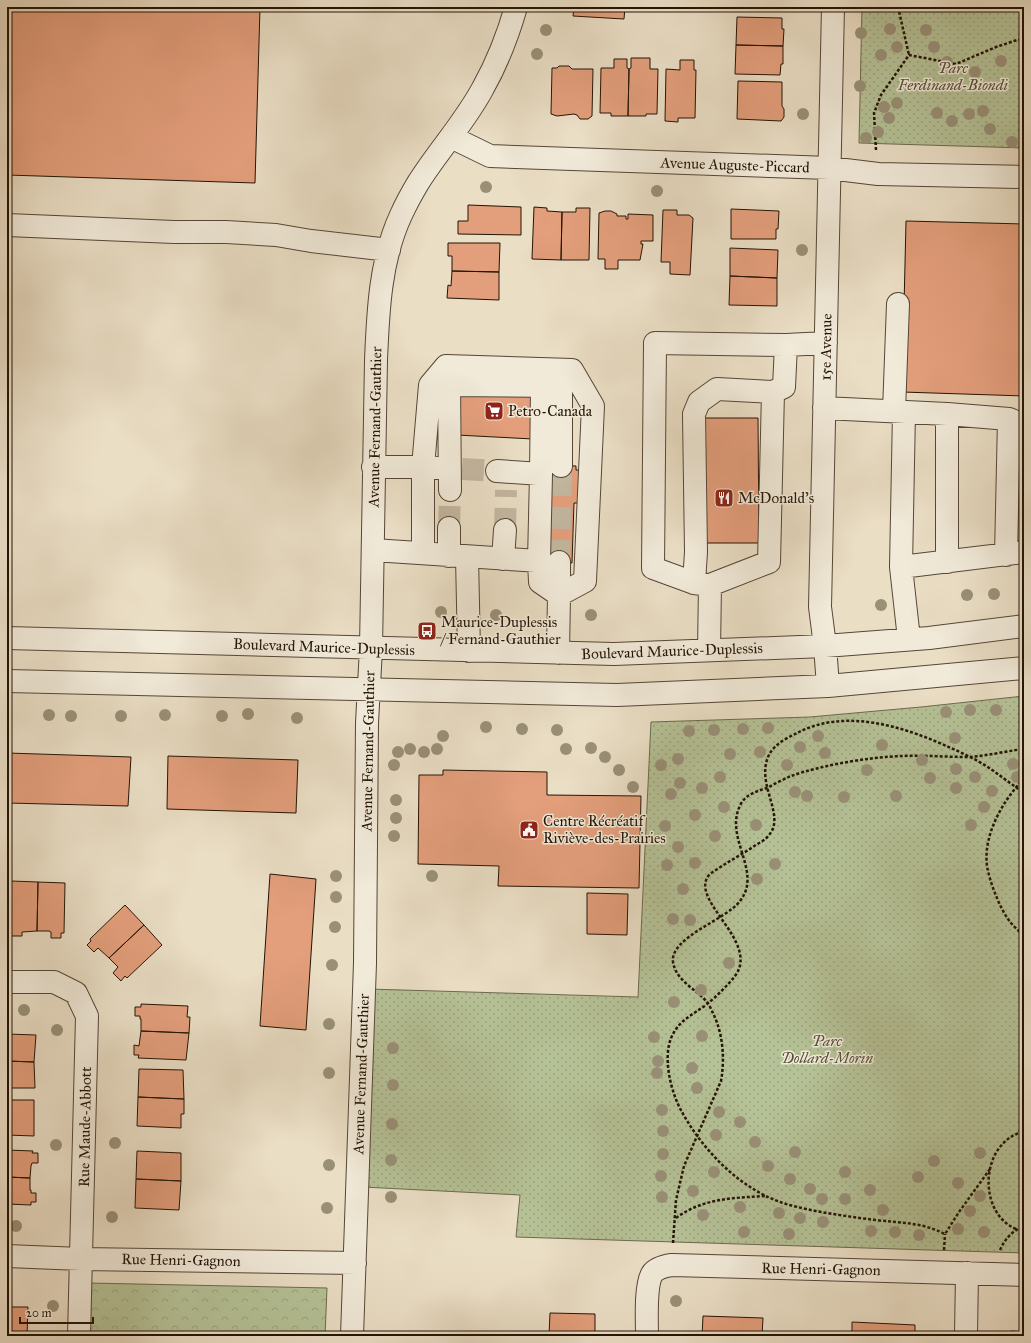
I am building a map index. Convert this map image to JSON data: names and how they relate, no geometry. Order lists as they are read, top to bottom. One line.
{"streets":{"street":["Avenue Auguste-Piccard","15e Avenue","Avenue Fernand-Gauthier","Boulevard Maurice-Duplessis","Rue Maude-Abbott","Rue Henri-Gagnon"]},"crossings":[["Avenue Auguste-Piccard","15e Avenue"],["Avenue Auguste-Piccard","Avenue Fernand-Gauthier"],["15e Avenue","Boulevard Maurice-Duplessis"],["Avenue Fernand-Gauthier","Boulevard Maurice-Duplessis"],["Avenue Fernand-Gauthier","Rue Henri-Gagnon"],["Rue Maude-Abbott","Rue Henri-Gagnon"]],"parks":["Parc Ferdinand-Biondi","Parc Dollard-Morin"],"places":{"supermarket":["Petro-Canada"],"restaurant":["McDonald's"],"bus stop":["Maurice-Duplessis / Fernand-Gauthier"],"public building":["Centre Récréatif Riviève-des-Prairies"]},"scale_bar":"20 m"}
